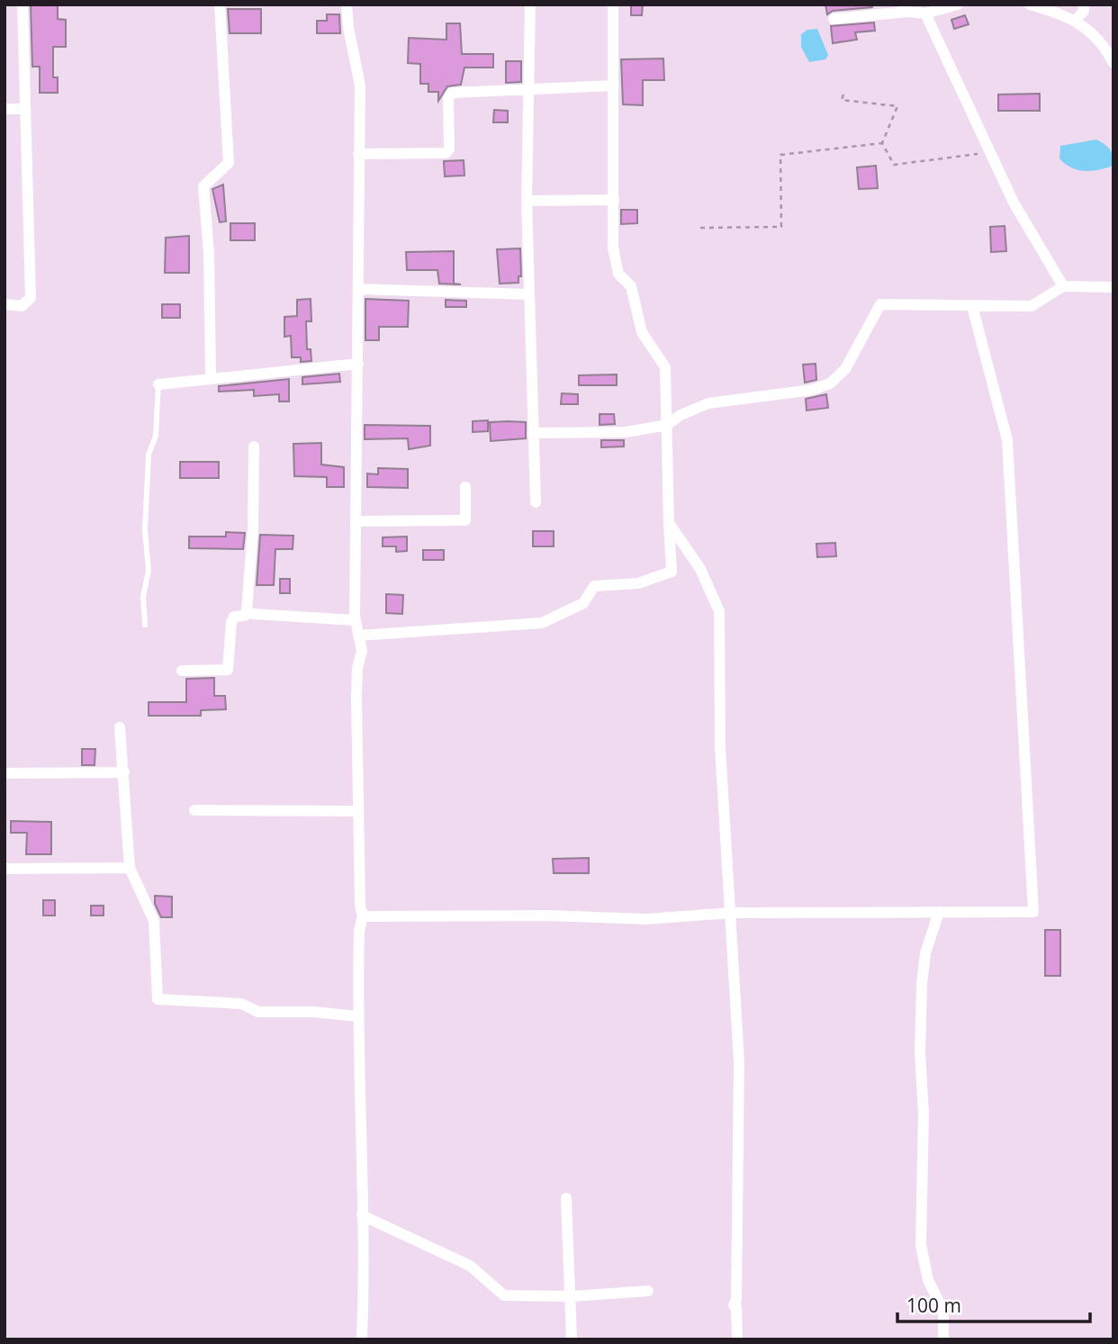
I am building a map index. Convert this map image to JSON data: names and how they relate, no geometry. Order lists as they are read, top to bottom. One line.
{"scale_bar":"100 m"}
